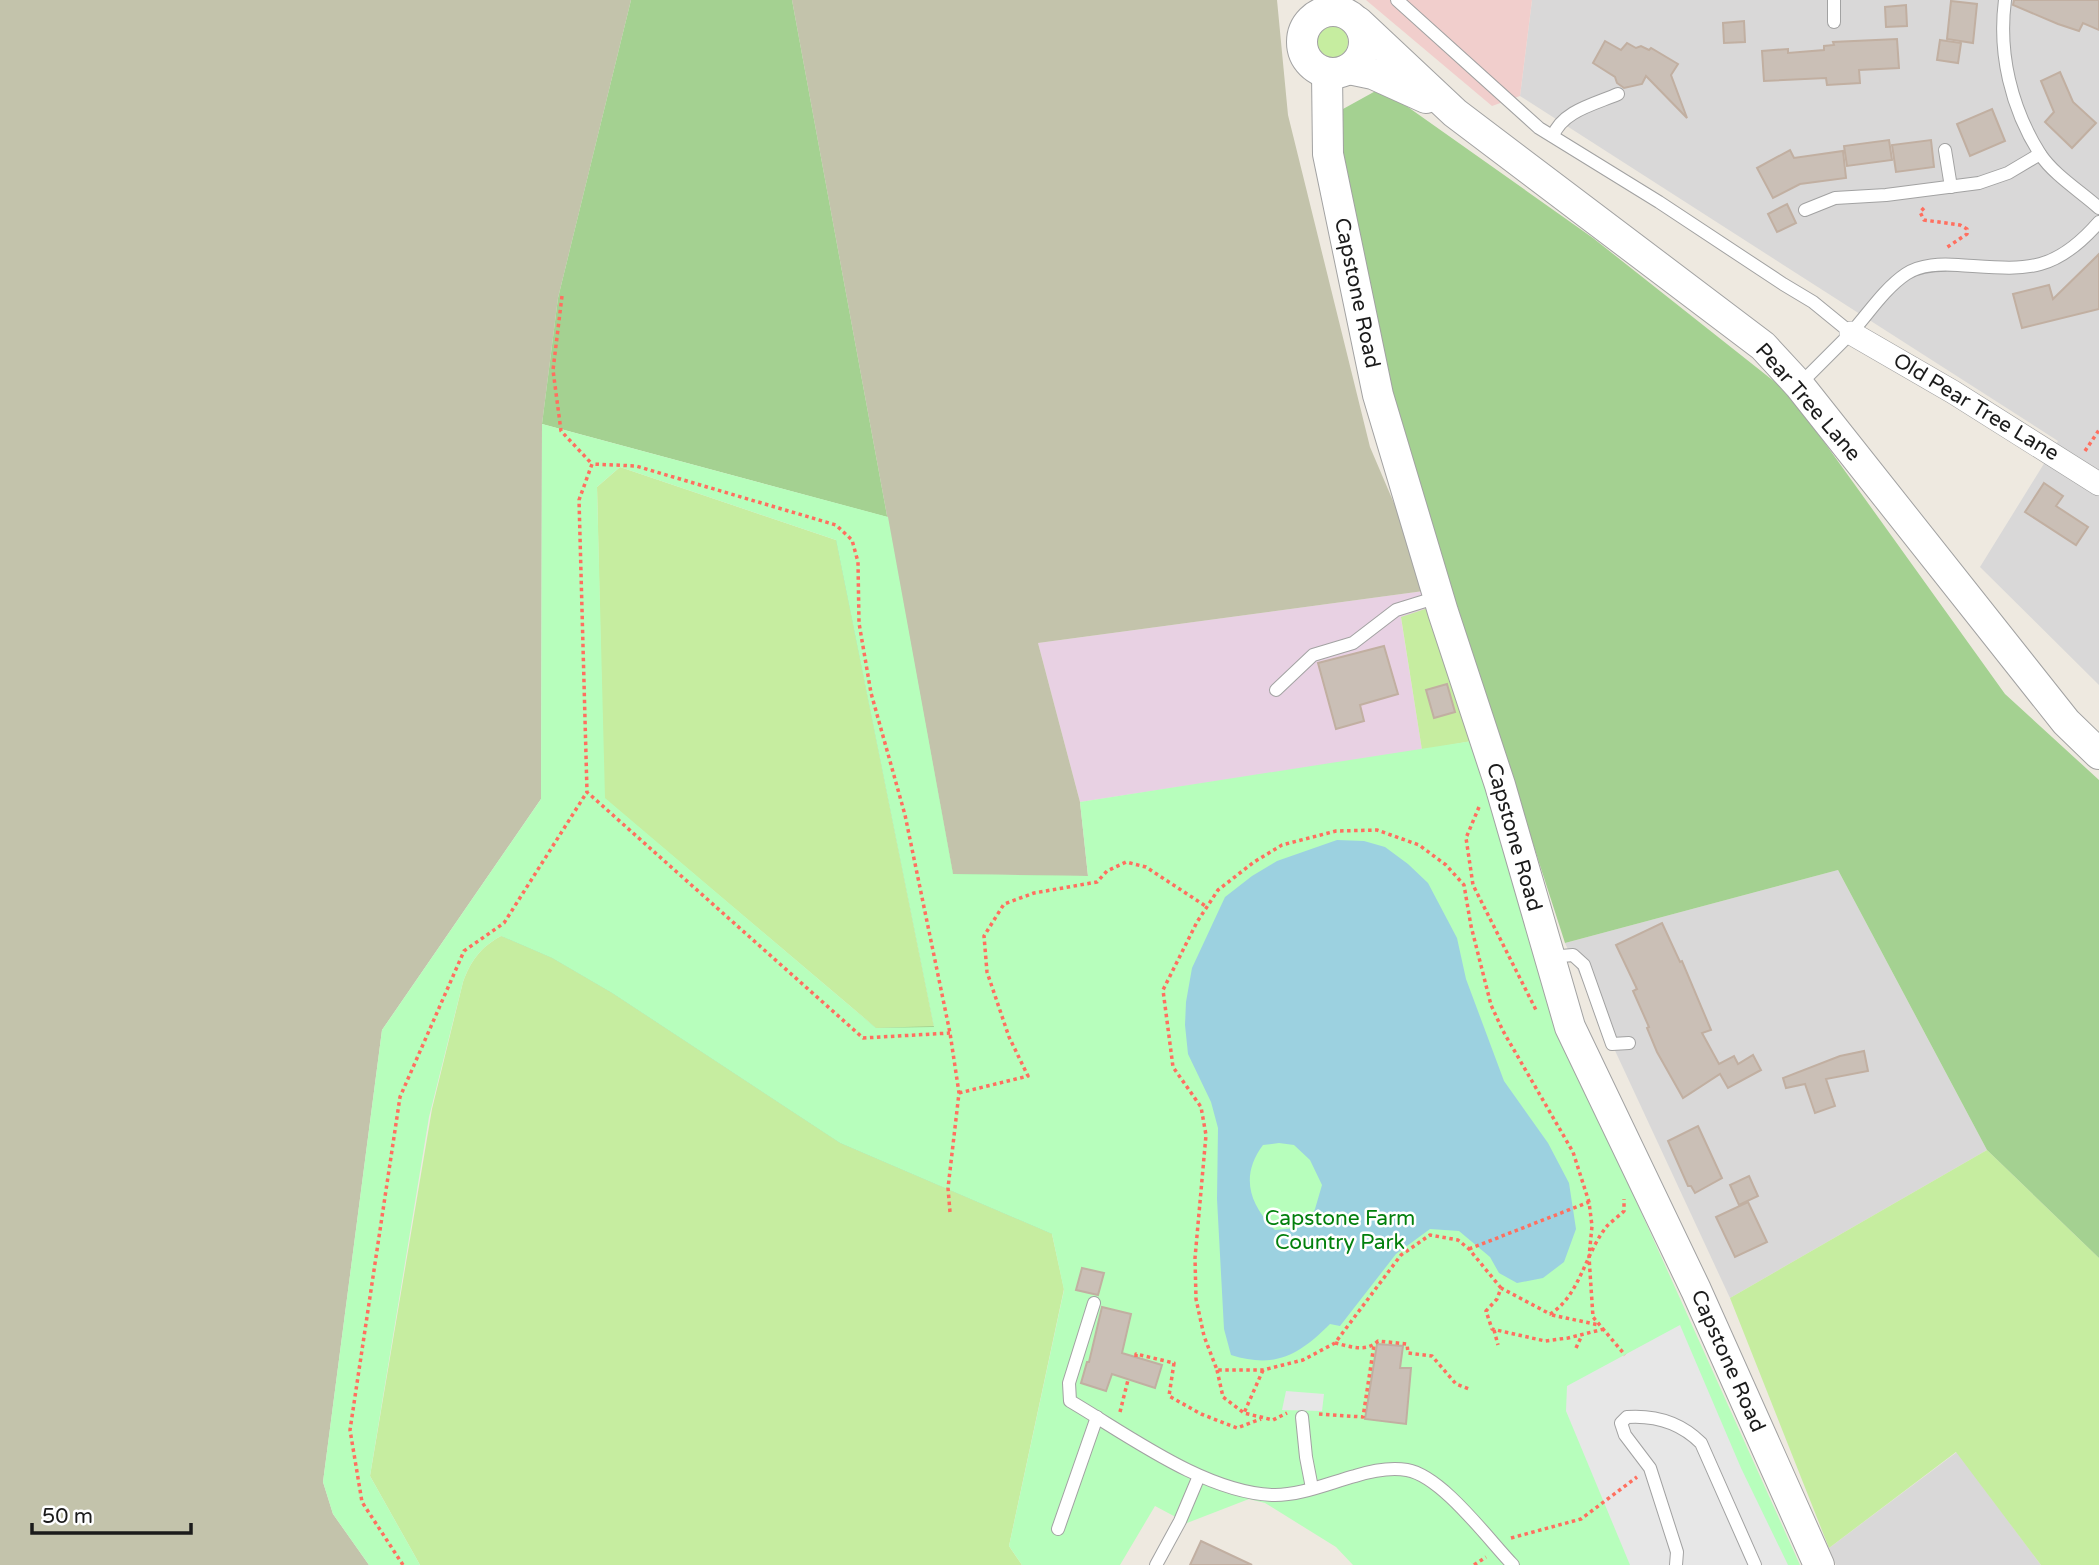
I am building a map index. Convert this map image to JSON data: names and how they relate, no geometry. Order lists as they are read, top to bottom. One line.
{"streets":{"street":["Capstone Road","Pear Tree Lane","Old Pear Tree Lane"]},"crossings":[["Capstone Road","Pear Tree Lane"]],"parks":["Capstone Farm Country Park"],"scale_bar":"50 m"}
